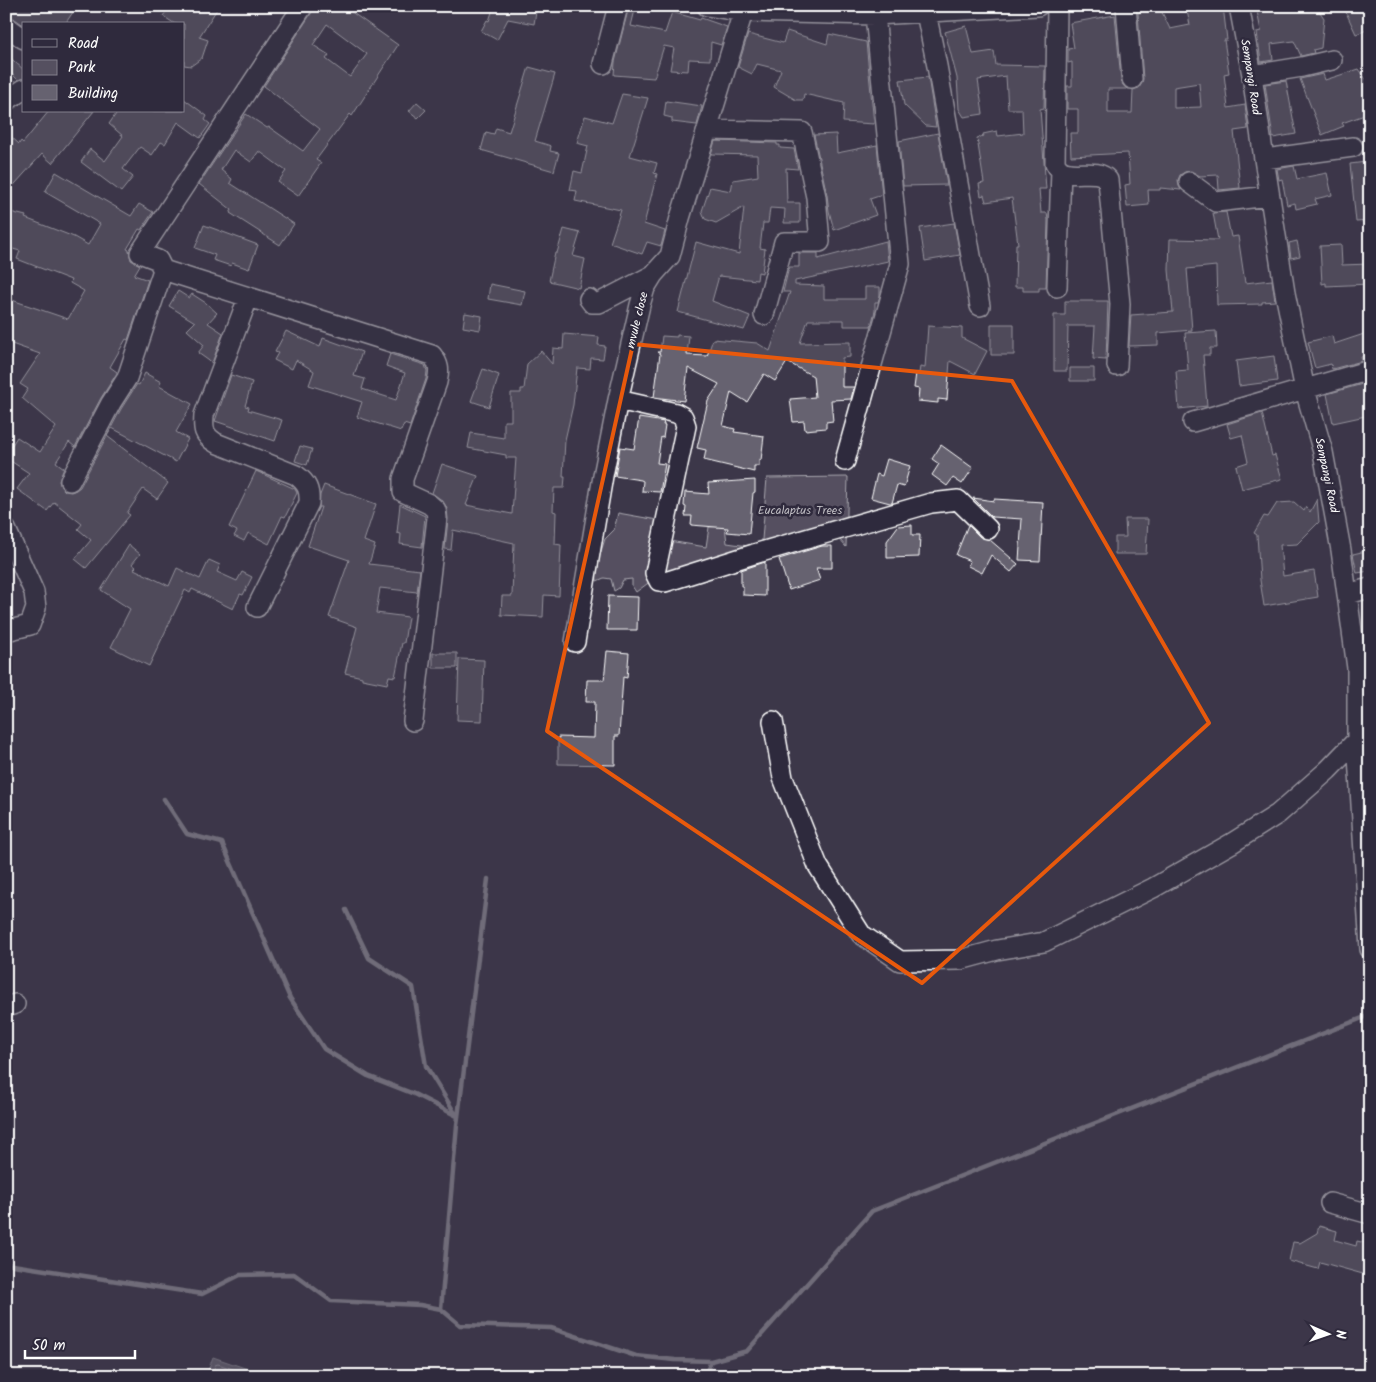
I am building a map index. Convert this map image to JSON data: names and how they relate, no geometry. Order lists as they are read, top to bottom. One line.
{"streets":{"street":["Sempangi Road","mvule close"]},"parks":["Eucalaptus Trees"],"legend":["Road","Park","Building"],"scale_bar":"50 m","north":"right"}
